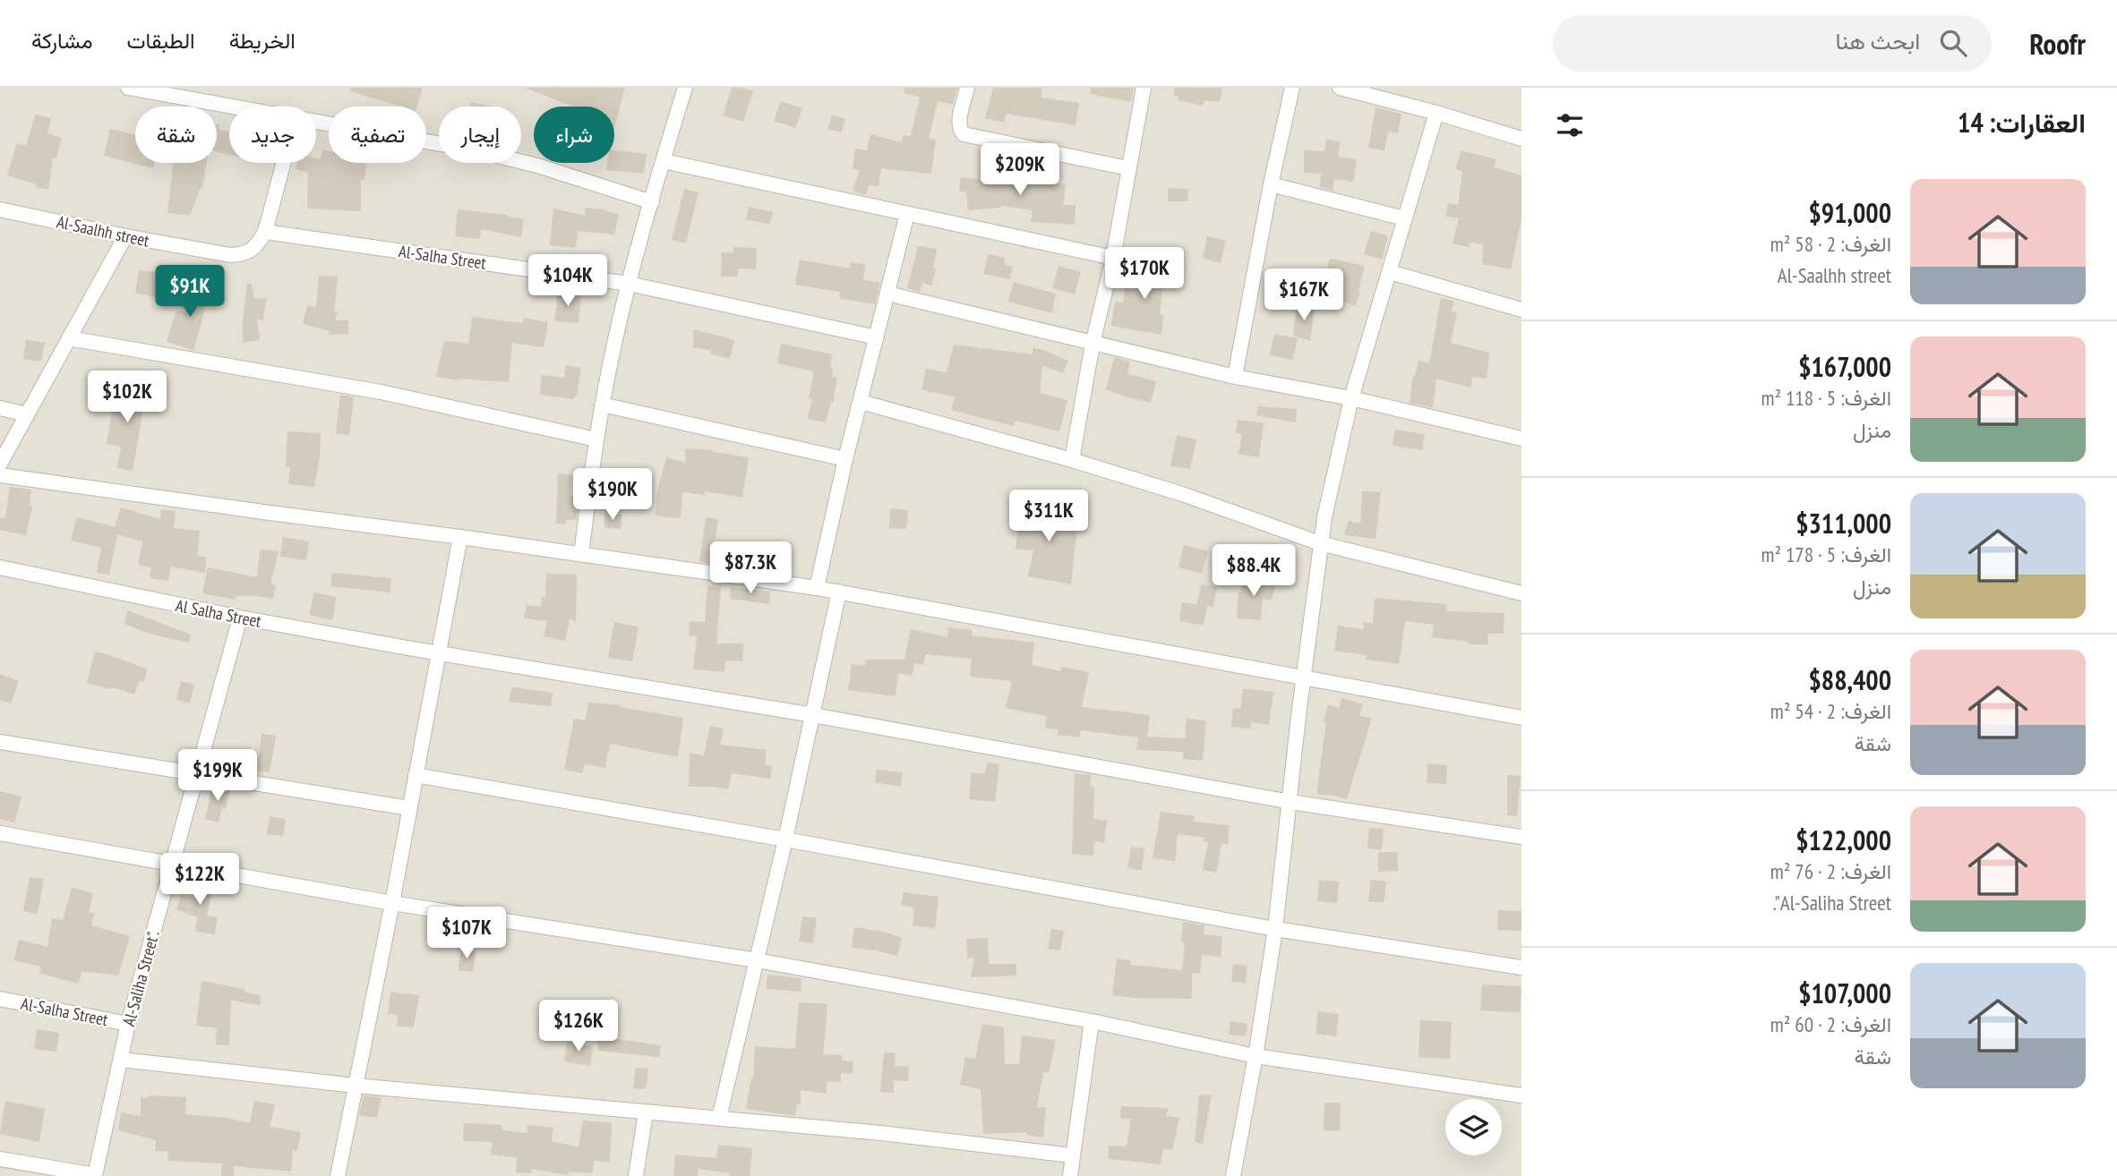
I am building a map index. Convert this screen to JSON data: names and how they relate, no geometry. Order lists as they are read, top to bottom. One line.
{"streets":{"street":["Al-Saalhh street","Al-Salha Street","Al Salha Street","Al-Saliha Street\"."]},"crossings":[["Al-Saalhh street","Al-Salha Street"],["Al-Salha Street","Al-Saliha Street\"."],["Al Salha Street","Al-Saliha Street\"."]],"page":{"header":"Roofr","search":"ابحث هنا","nav":["الخريطة","الطبقات","مشاركة"],"heading":"العقارات: 14","chip":["شراء","إيجار","تصفية","جديد","شقة"],"price":["$209K","$170K","$104K","$91K","$167K","$102K","$190K","$311K","$87.3K","$88.4K","$199K","$122K","$107K","$126K"],"list":[{"name":"$91,000","note":"الغرف: 2 · 58 m² · Al-Saalhh street"},{"name":"$167,000","note":"الغرف: 5 · 118 m² · منزل"},{"name":"$311,000","note":"الغرف: 5 · 178 m² · منزل"},{"name":"$88,400","note":"الغرف: 2 · 54 m² · شقة"},{"name":"$122,000","note":"الغرف: 2 · 76 m² · Al-Saliha Street\"."},{"name":"$107,000","note":"الغرف: 2 · 60 m² · شقة"}]}}
